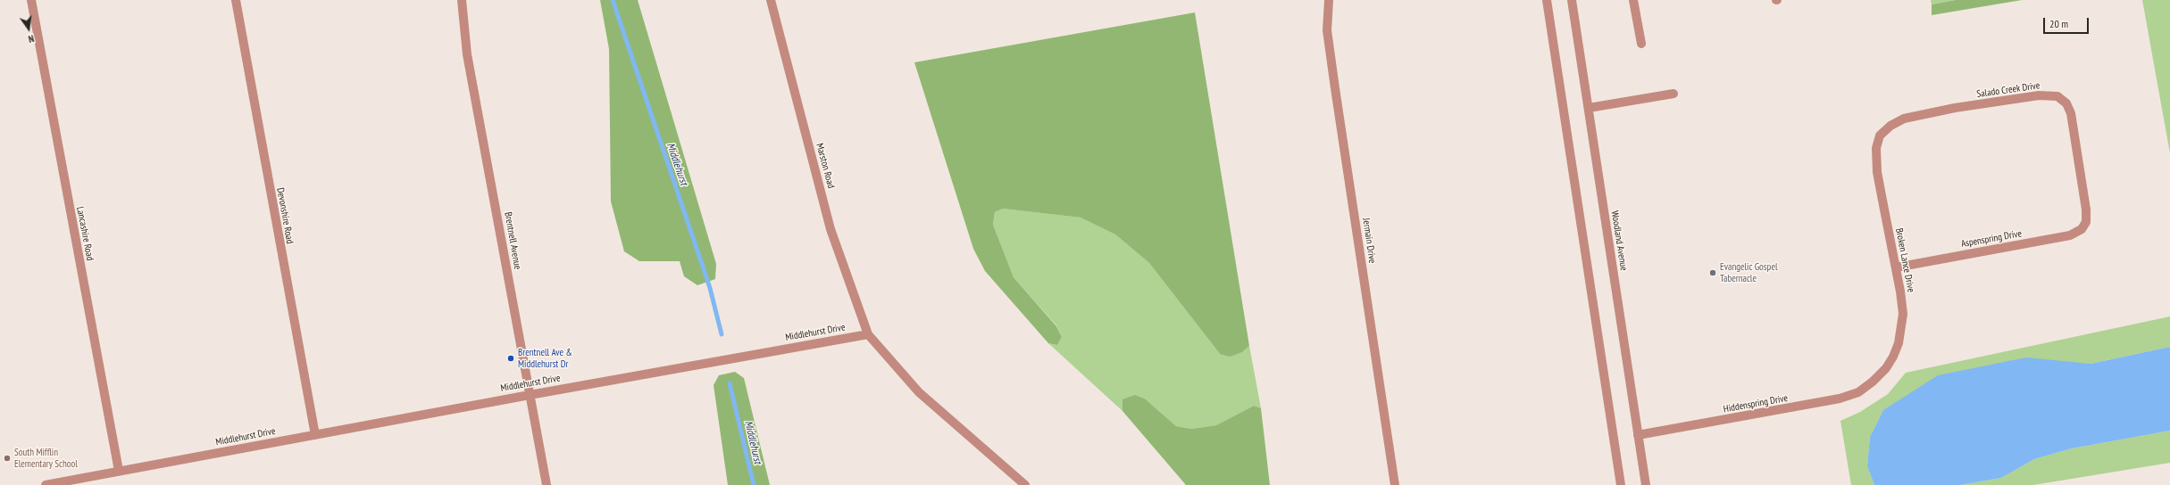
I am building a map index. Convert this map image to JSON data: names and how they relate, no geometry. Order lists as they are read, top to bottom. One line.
{"streets":{"street":["Salado Creek Drive","Marston Road","Devonshire Road","Lancashire Road","Aspenspring Drive","Brentnell Avenue","Jermain Drive","Woodland Avenue","Broken Lance Drive","Middlehurst Drive","Hiddenspring Drive"]},"crossings":[["Salado Creek Drive","Aspenspring Drive"],["Salado Creek Drive","Broken Lance Drive"],["Marston Road","Middlehurst Drive"],["Devonshire Road","Middlehurst Drive"],["Lancashire Road","Middlehurst Drive"],["Aspenspring Drive","Broken Lance Drive"],["Brentnell Avenue","Middlehurst Drive"],["Woodland Avenue","Hiddenspring Drive"],["Broken Lance Drive","Hiddenspring Drive"]],"water":["Middlehurst"],"places":["Evangelic Gospel Tabernacle","Brentnell Ave & Middlehurst Dr","South Mifflin Elementary School"],"scale_bar":"20 m","north":"bottom"}
